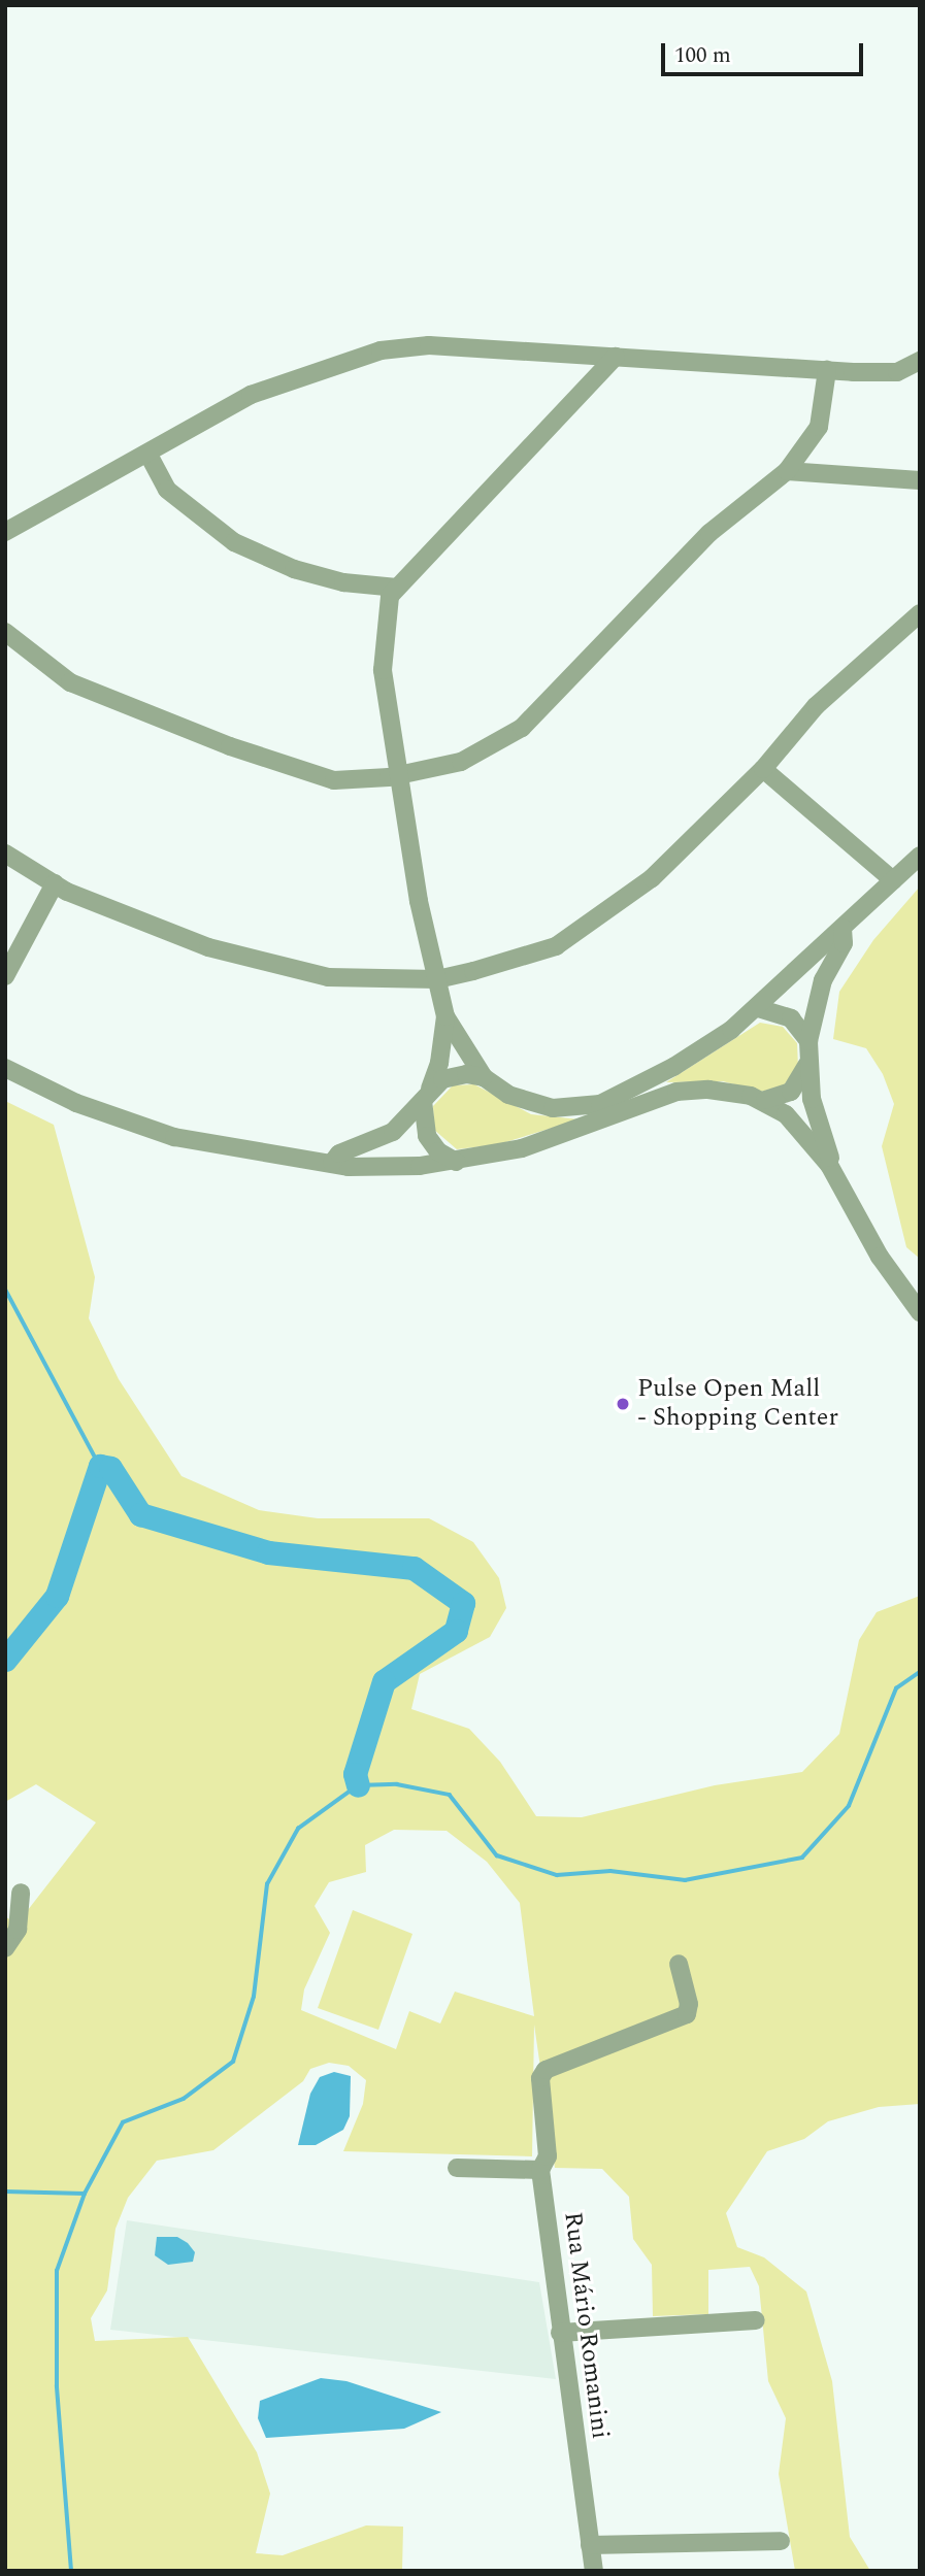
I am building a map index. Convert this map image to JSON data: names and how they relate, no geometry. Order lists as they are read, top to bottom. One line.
{"streets":{"street":["Rua Mário Romanini"]},"places":["Pulse Open Mall - Shopping Center"],"scale_bar":"100 m"}
